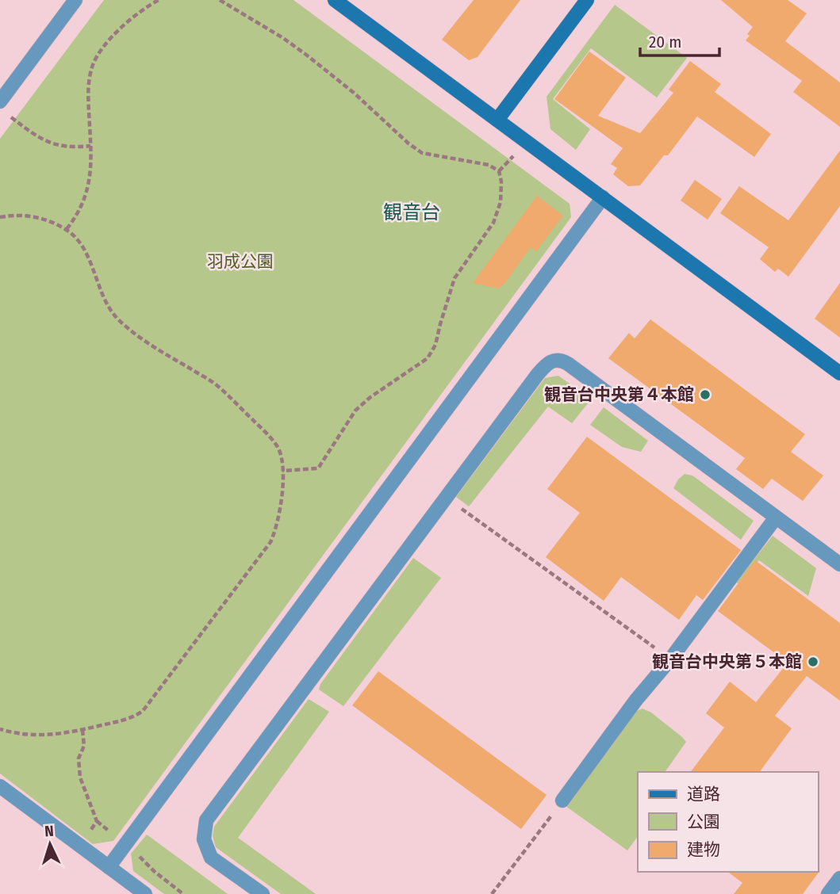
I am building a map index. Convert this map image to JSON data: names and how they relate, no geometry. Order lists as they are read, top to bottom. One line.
{"districts":["観音台"],"parks":["羽成公園"],"places":["観音台中央第４本館","観音台中央第５本館"],"legend":["道路","公園","建物"],"scale_bar":"20 m","north":"top"}
